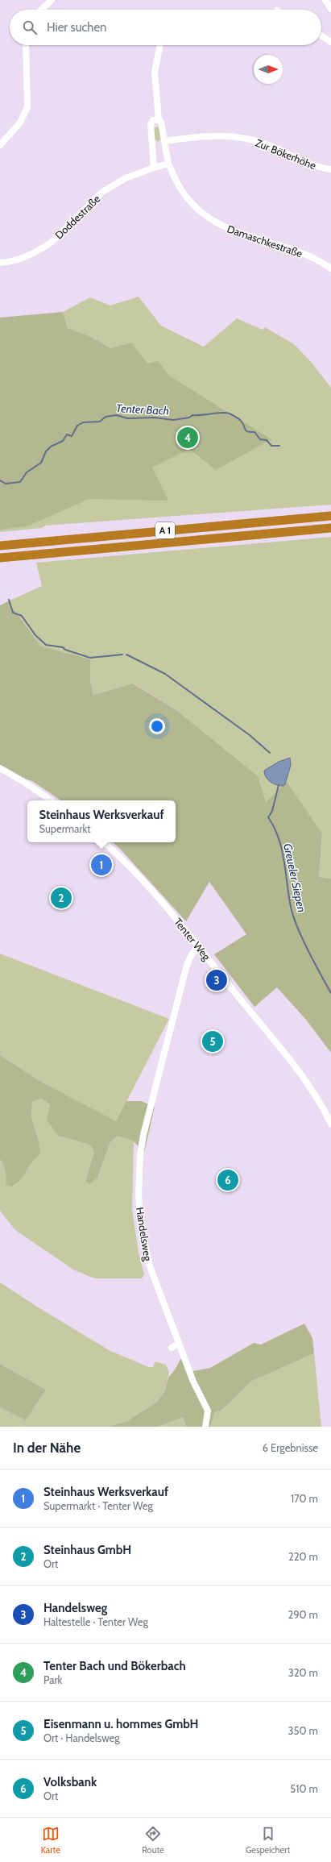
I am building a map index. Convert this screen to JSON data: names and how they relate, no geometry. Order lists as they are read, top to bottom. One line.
{"streets":{"highway":["A 1"],"street":["Zur Bökerhöhe","Doddestraße","Damaschkestraße","Tenter Weg","Handelsweg"]},"crossings":[["Zur Bökerhöhe","Damaschkestraße"],["Doddestraße","Damaschkestraße"],["Tenter Weg","Handelsweg"]],"water":["Tenter Bach","Greueler Siepen"],"north":"right","page":{"search":"Hier suchen","pins":["4","1","2","3","5","6"],"popup":["Steinhaus Werksverkauf","Supermarkt"],"heading":["In der Nähe","6 Ergebnisse"],"list":[{"mark":"1","name":"Steinhaus Werksverkauf","note":"Supermarkt · Tenter Weg","value":"170 m"},{"mark":"2","name":"Steinhaus GmbH","note":"Ort","value":"220 m"},{"mark":"3","name":"Handelsweg","note":"Haltestelle · Tenter Weg","value":"290 m"},{"mark":"4","name":"Tenter Bach und Bökerbach","note":"Park","value":"320 m"},{"mark":"5","name":"Eisenmann u. hommes GmbH","note":"Ort · Handelsweg","value":"350 m"},{"mark":"6","name":"Volksbank","note":"Ort","value":"510 m"}],"nav":["Karte","Route","Gespeichert"]}}
